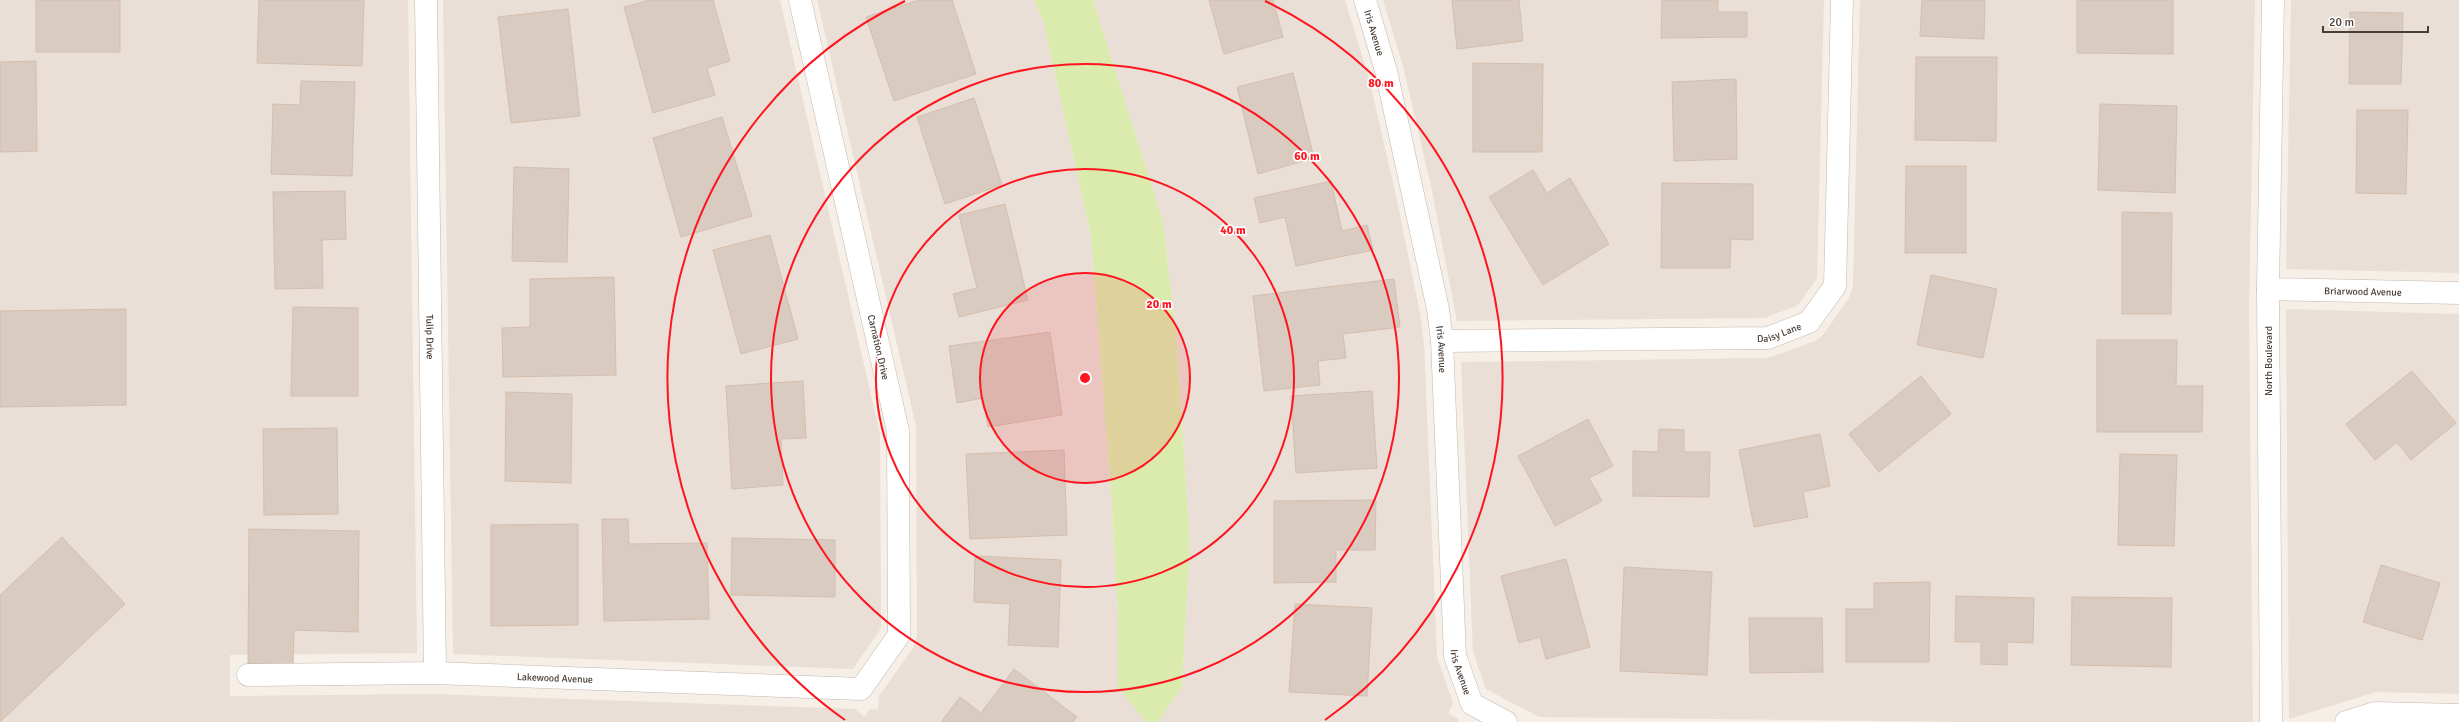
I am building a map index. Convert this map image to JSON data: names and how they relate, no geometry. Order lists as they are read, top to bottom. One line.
{"streets":{"street":["Iris Avenue","Briarwood Avenue","Daisy Lane","Tulip Drive","Carnation Drive","North Boulevard","Lakewood Avenue"]},"crossings":[["Iris Avenue","Daisy Lane"],["Briarwood Avenue","North Boulevard"],["Tulip Drive","Lakewood Avenue"],["Carnation Drive","Lakewood Avenue"]],"scale_bar":"20 m","rings":["80 m","60 m","40 m","20 m"]}
